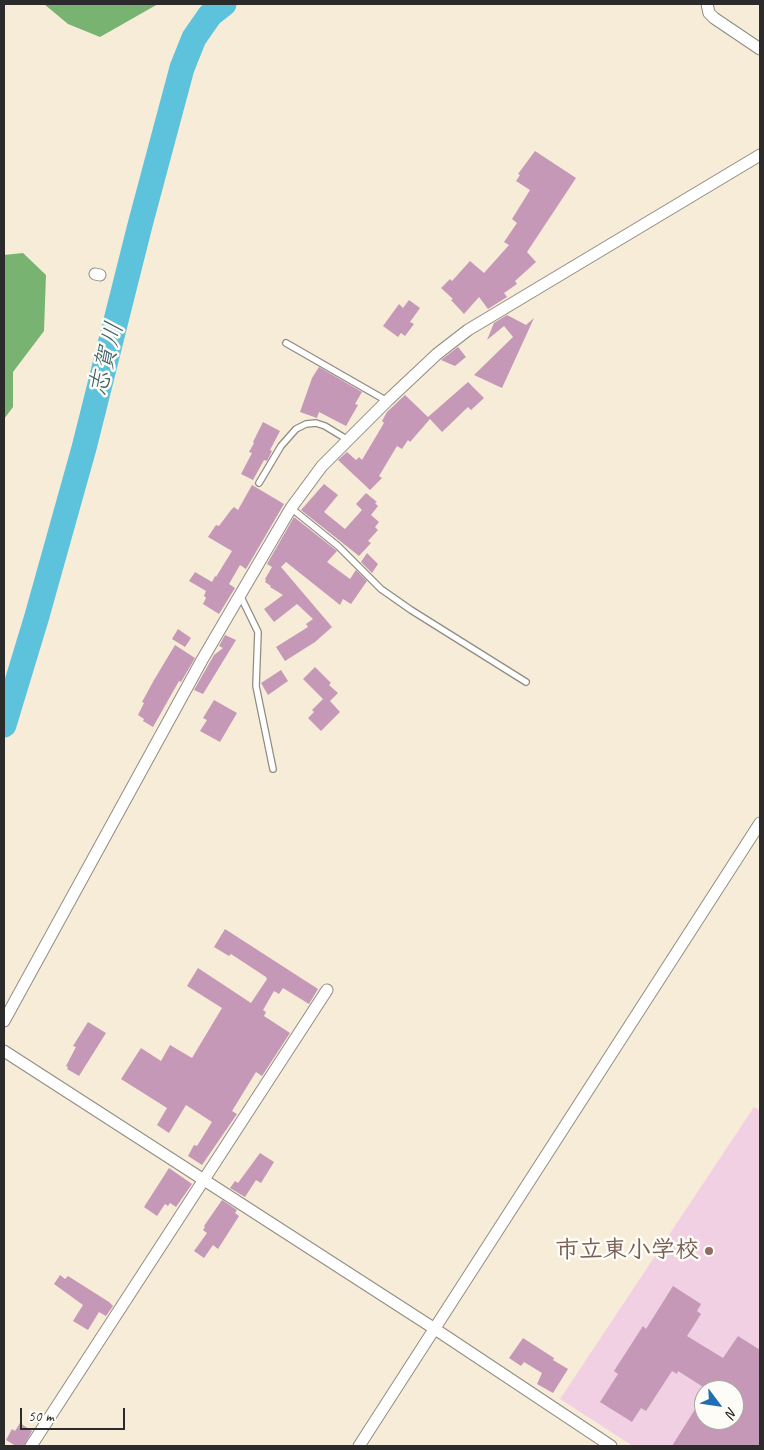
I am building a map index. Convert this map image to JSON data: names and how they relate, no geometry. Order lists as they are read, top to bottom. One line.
{"water":["志賀川"],"places":["市立東小学校"],"scale_bar":"50 m","north":"bottom right"}
